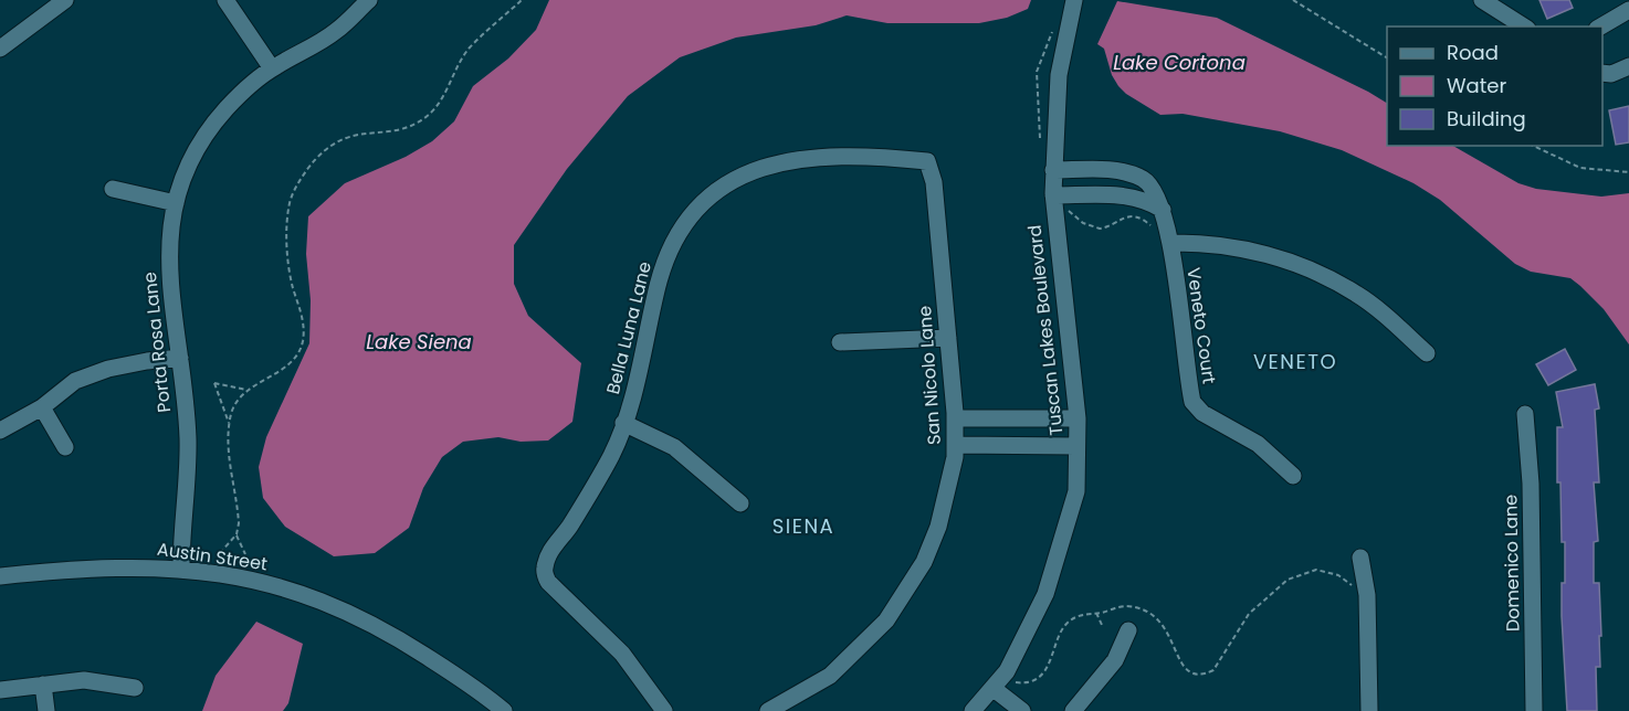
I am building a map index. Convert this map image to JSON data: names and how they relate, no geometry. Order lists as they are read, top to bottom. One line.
{"streets":{"street":["Veneto Court","Bella Luna Lane","Tuscan Lakes Boulevard","Porta Rosa Lane","San Nicolo Lane","Austin Street","Domenico Lane"]},"crossings":[["Veneto Court","Tuscan Lakes Boulevard"],["Bella Luna Lane","San Nicolo Lane"],["Porta Rosa Lane","Austin Street"]],"districts":["VENETO","SIENA"],"water":["Lake Cortona","Lake Siena"],"legend":["Road","Water","Building"]}
